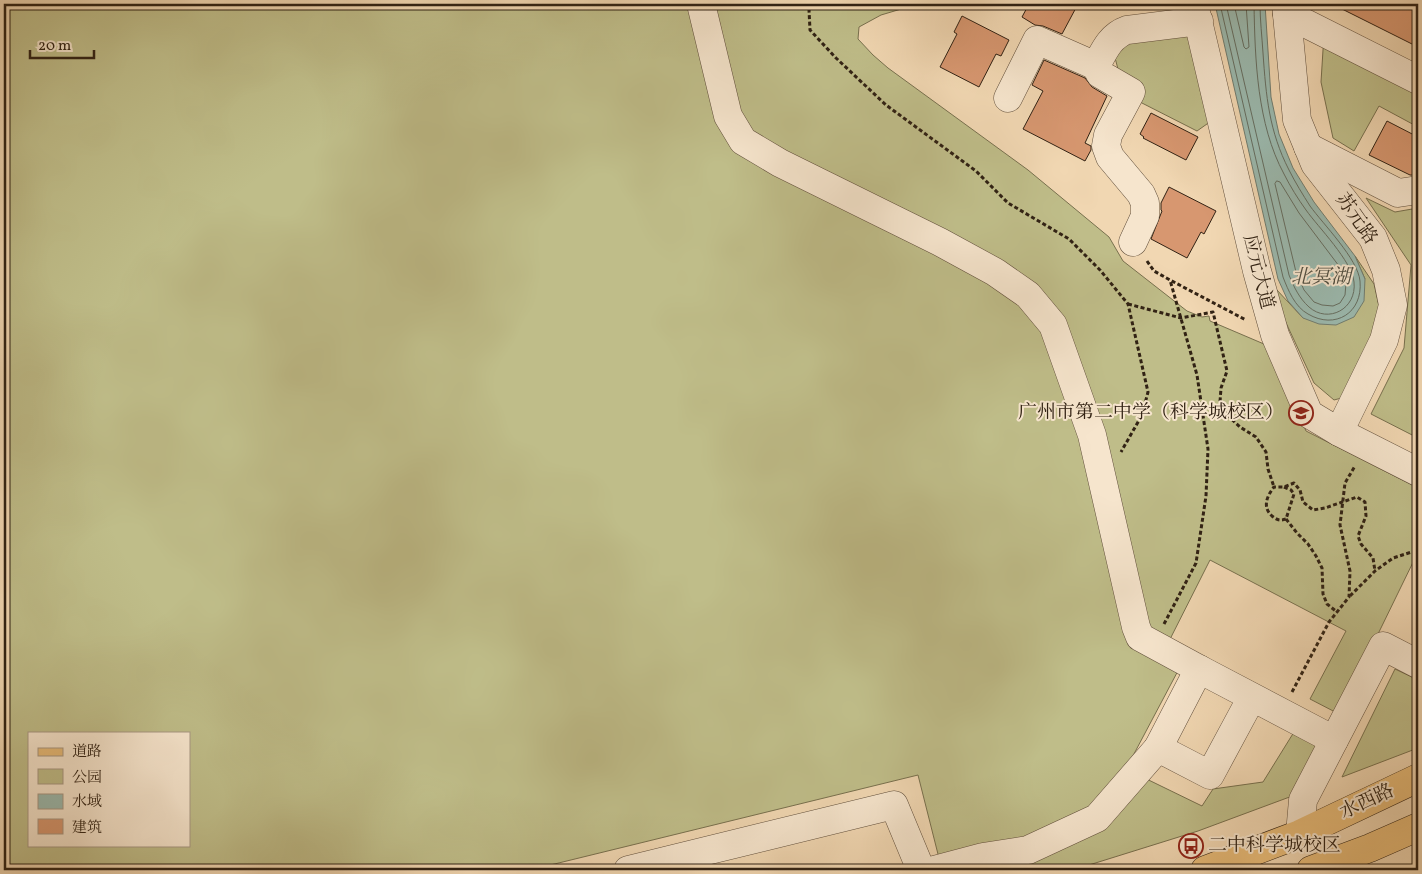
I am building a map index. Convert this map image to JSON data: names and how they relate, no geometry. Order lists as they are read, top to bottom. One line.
{"streets":{"main road":["水西路"],"street":["苏元路","应元大道"]},"crossings":[["苏元路","应元大道"]],"water":["北冥湖"],"places":{"school or university":["广州市第二中学（科学城校区）"],"bus stop":["二中科学城校区"]},"legend":["道路","公园","水域","建筑"],"scale_bar":"20 m"}
